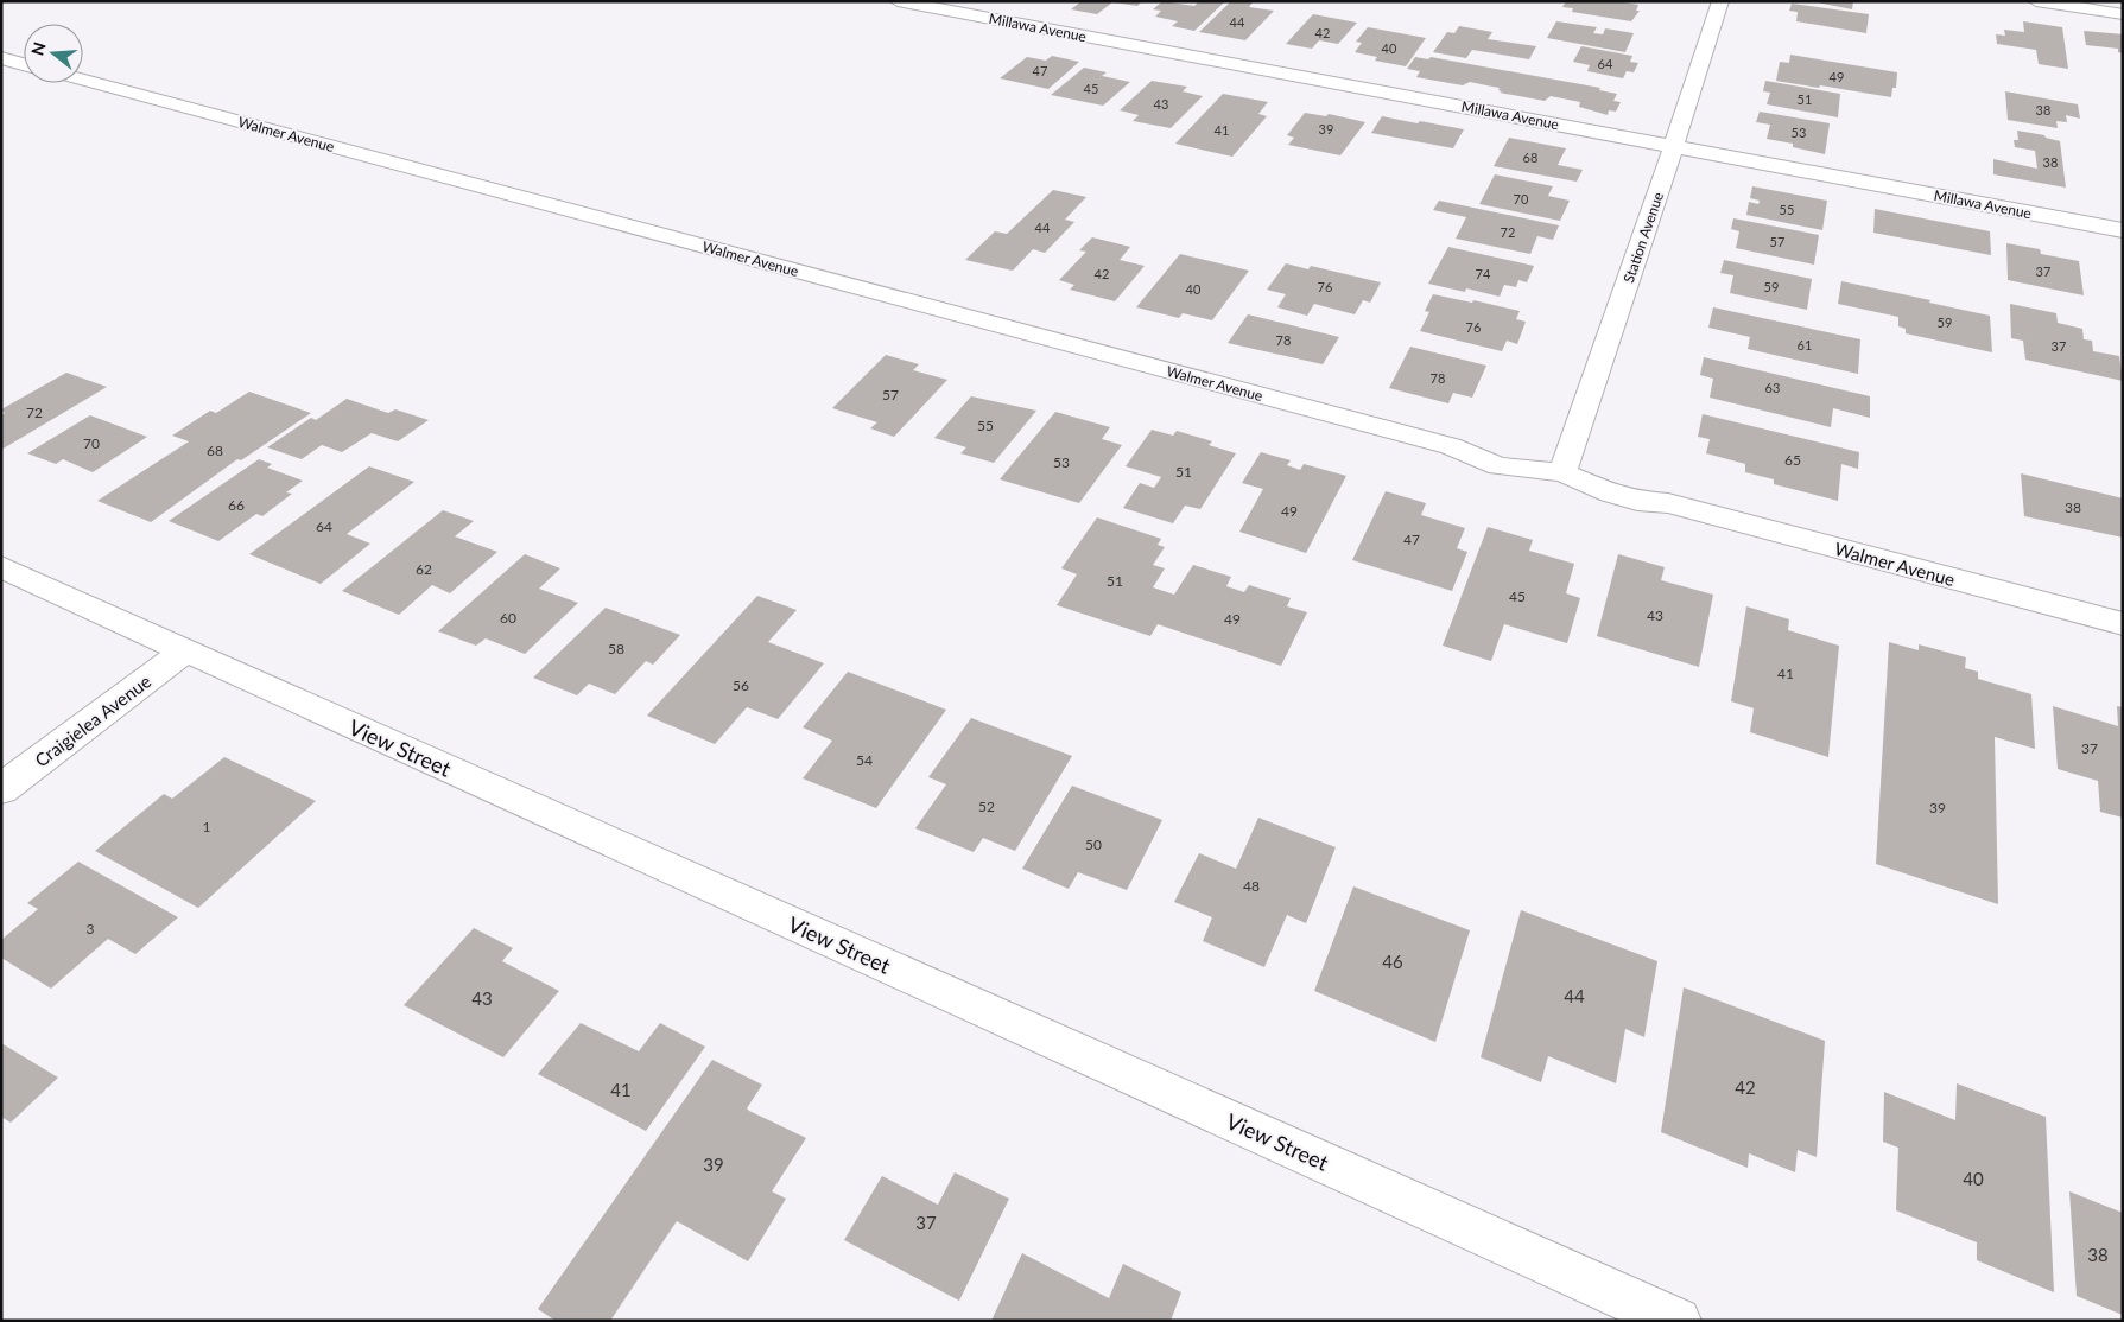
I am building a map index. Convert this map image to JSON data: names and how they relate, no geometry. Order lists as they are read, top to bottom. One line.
{"streets":{"street":["Millawa Avenue","Walmer Avenue","Station Avenue","Craigielea Avenue","View Street"]},"crossings":[["Millawa Avenue","Station Avenue"],["Walmer Avenue","Station Avenue"],["Craigielea Avenue","View Street"]],"house_numbers":["44","42","40","64","47","49","45","51","43","38","39","41","53","68","38","70","55","44","72","57","37","42","74","76","59","40","59","76","78","61","37","78","63","57","72","55","70","68","65","53","51","66","38","49","64","47","62","51","45","43","60","49","58","41","56","37","54","52","39","1","50","48","3","46","44","43","42","41","39","40","37","38"],"north":"left"}
